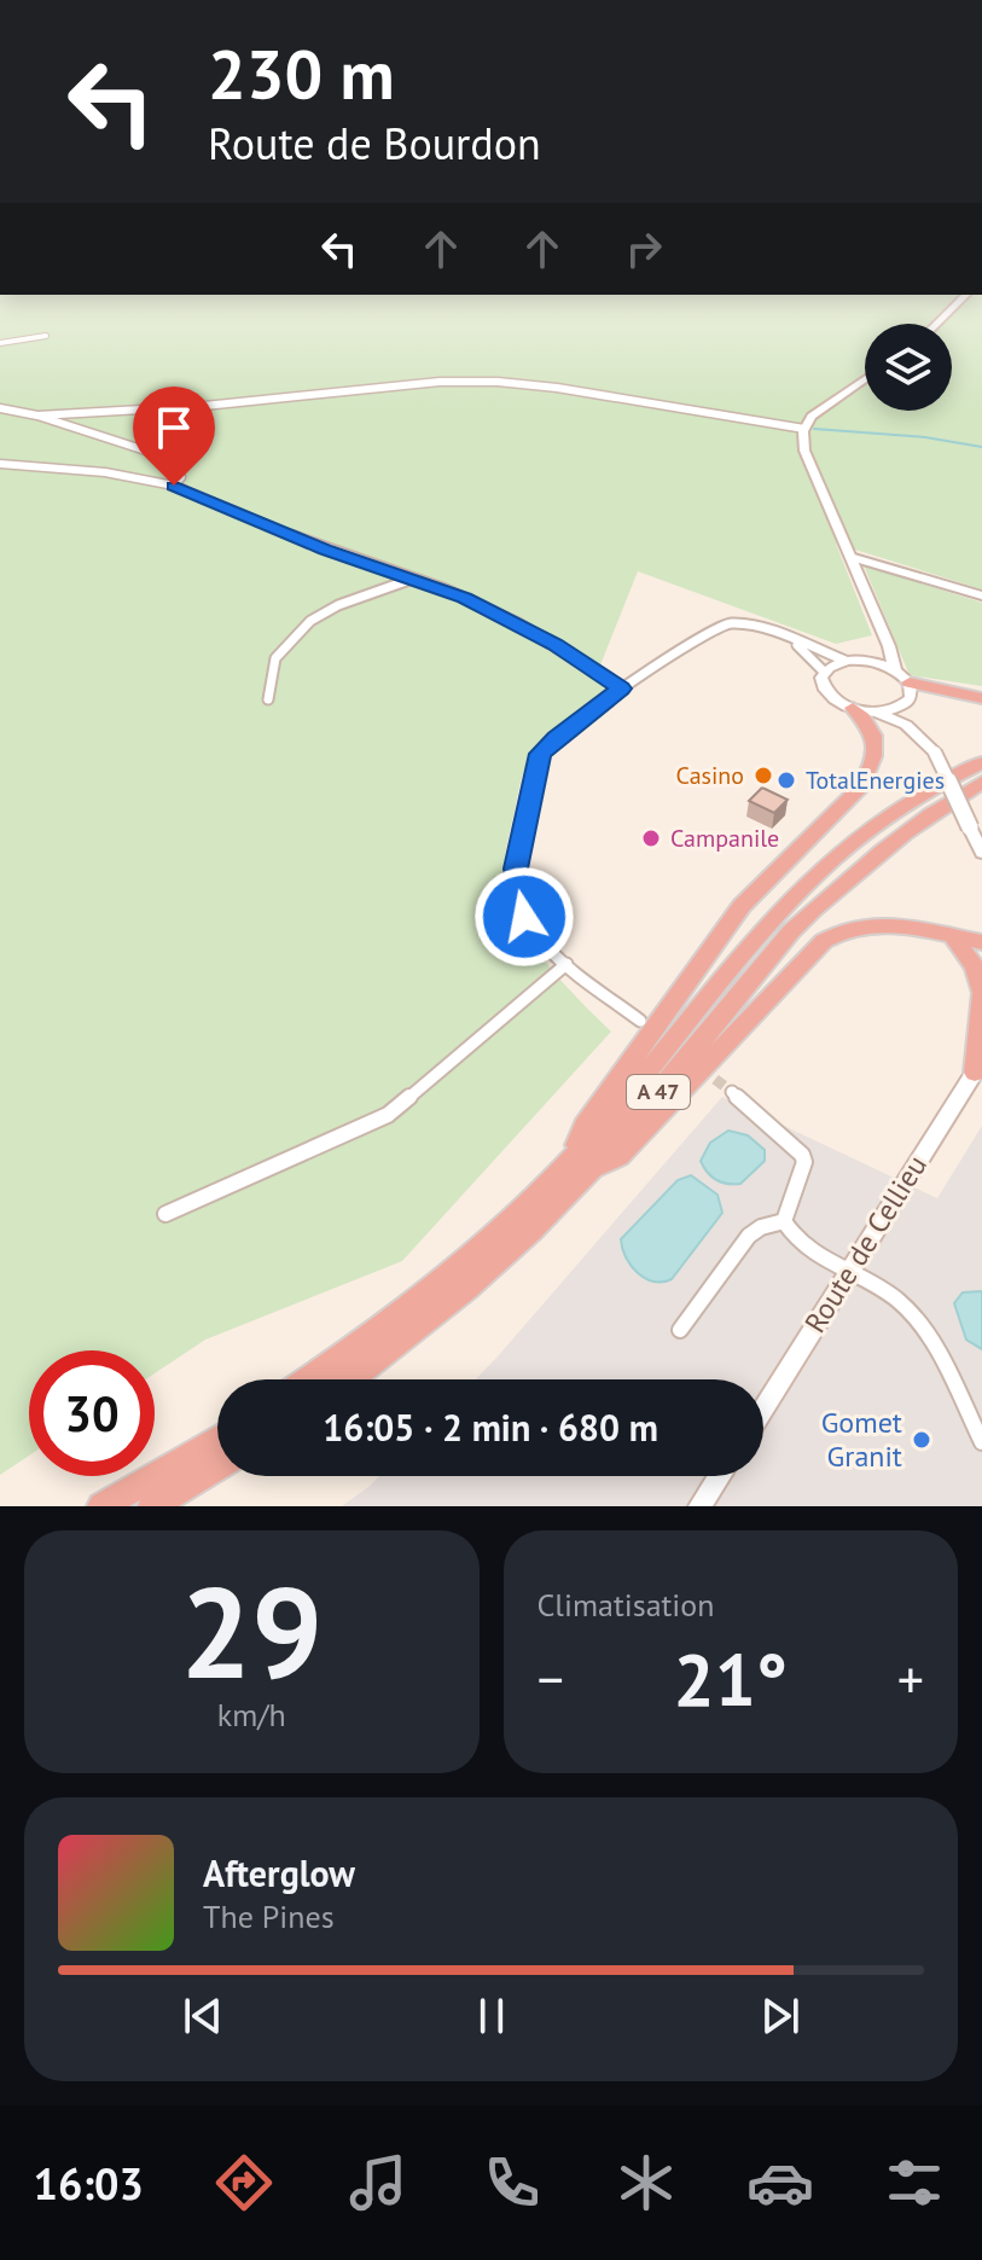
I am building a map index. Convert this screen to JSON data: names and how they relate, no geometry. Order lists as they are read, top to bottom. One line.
{"streets":{"highway":["A 47"],"main road":["Route de Cellieu"]},"places":["Casino","TotalEnergies","Campanile","Gomet Granit"],"page":{"turn":["230 m","Route de Bourdon"],"limit":"30","trip":"16:05 · 2 min · 680 m","tile":[["29","km/h"],"Climatisation"],"heat":["−","21°","+"],"song":["Afterglow","The Pines"],"tabs":"16:03"}}
